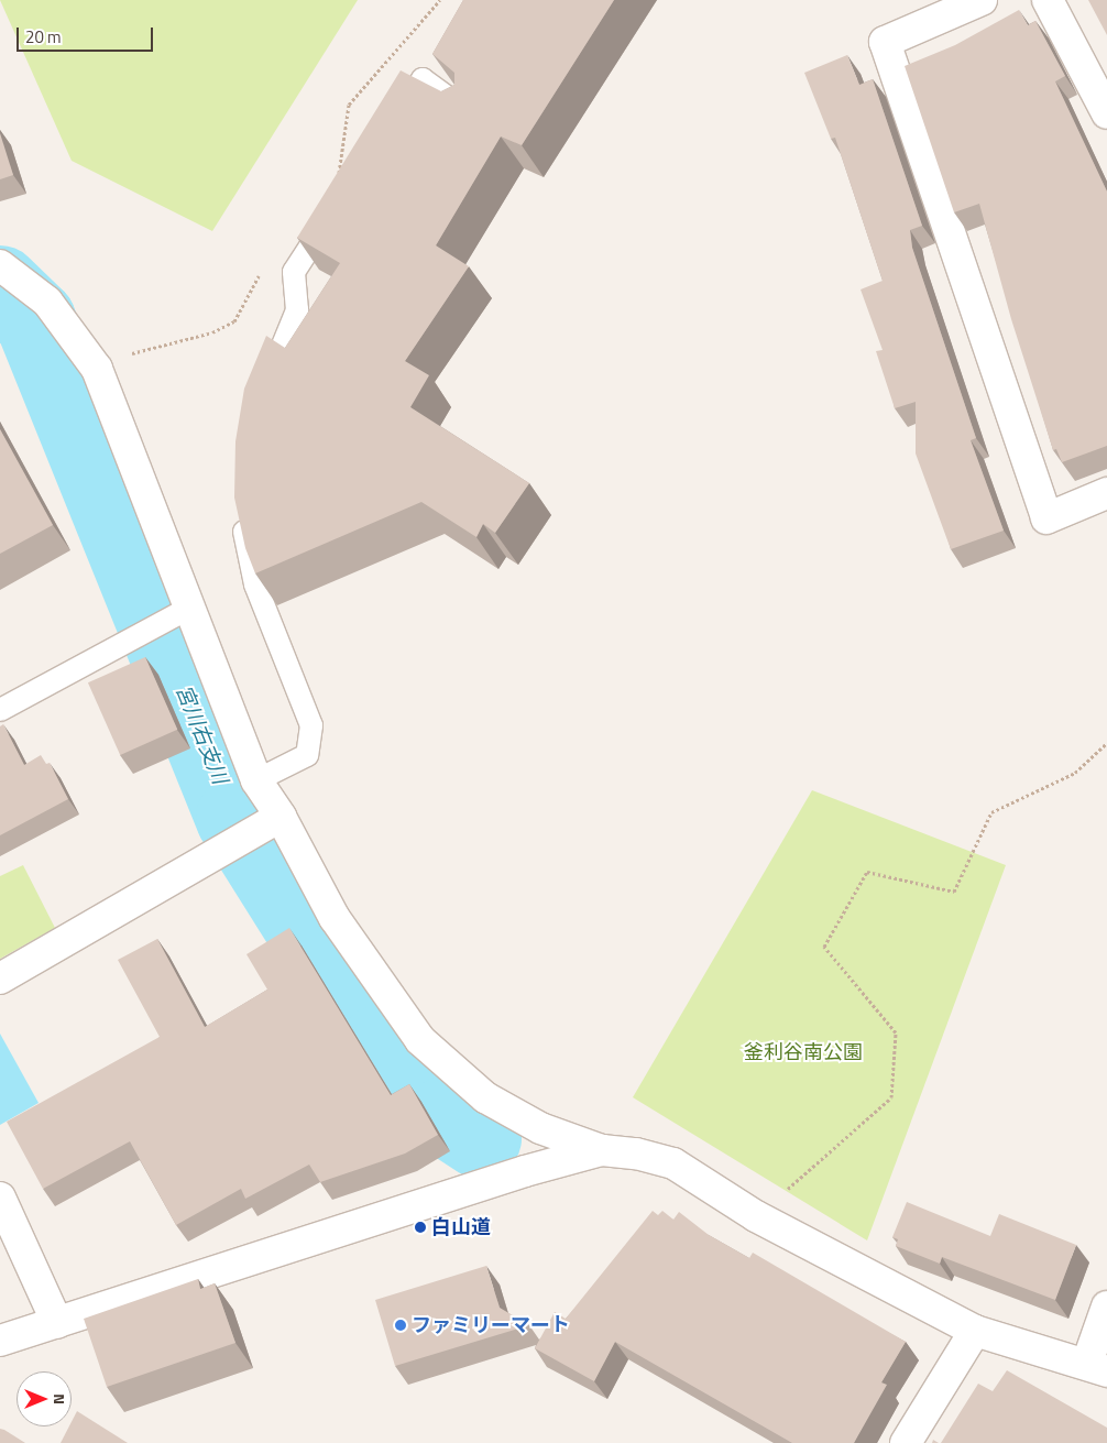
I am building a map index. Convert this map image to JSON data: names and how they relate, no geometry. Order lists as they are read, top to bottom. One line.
{"water":["宮川右支川"],"parks":["釜利谷南公園"],"places":["白山道","ファミリーマート"],"scale_bar":"20 m","north":"right"}
